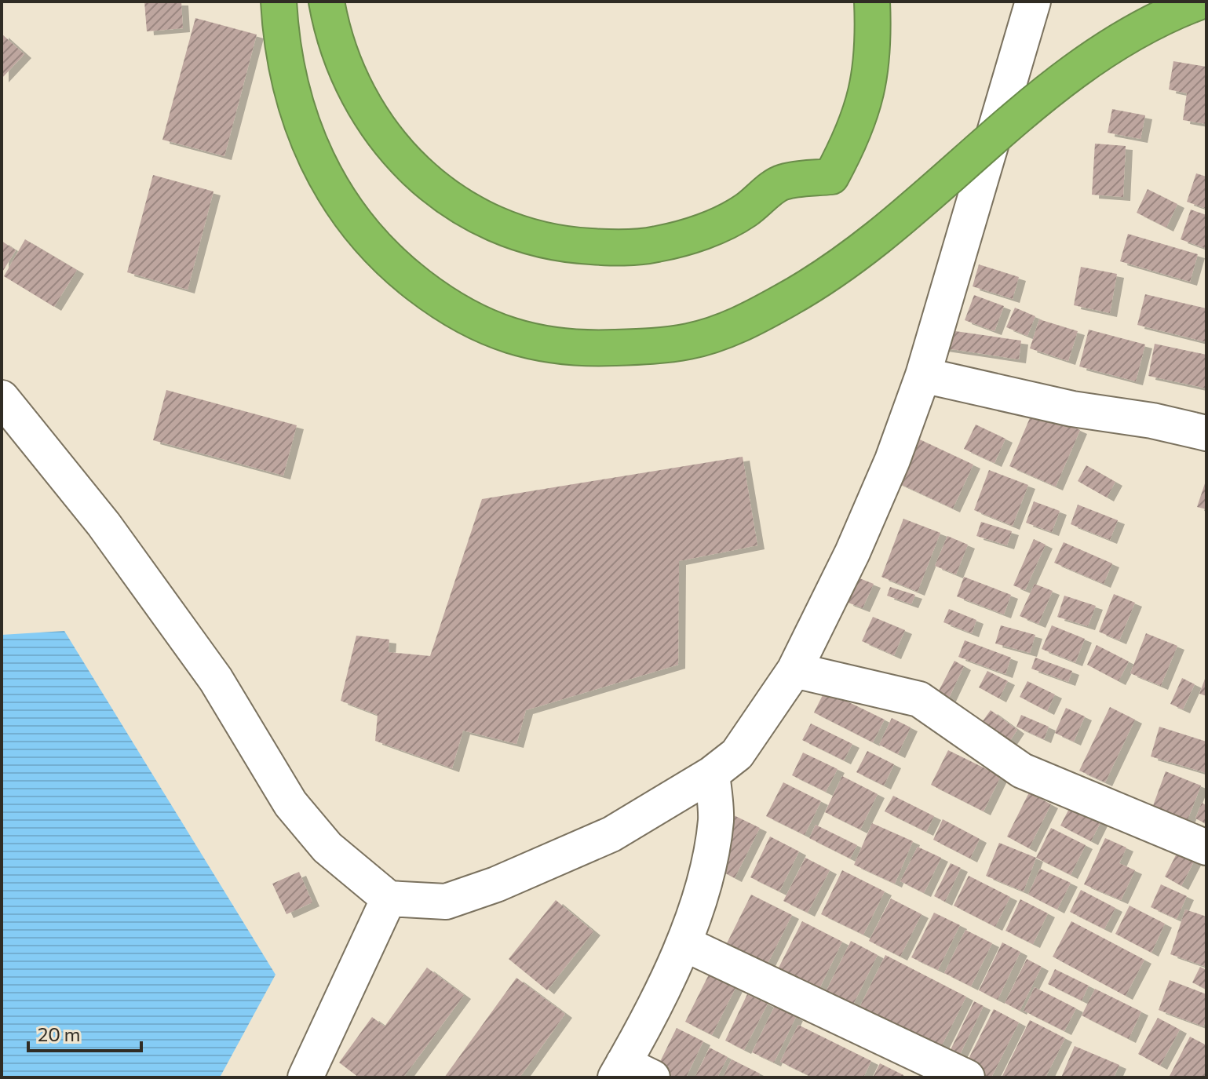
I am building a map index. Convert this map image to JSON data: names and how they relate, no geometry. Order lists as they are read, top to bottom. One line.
{"scale_bar":"20 m"}
